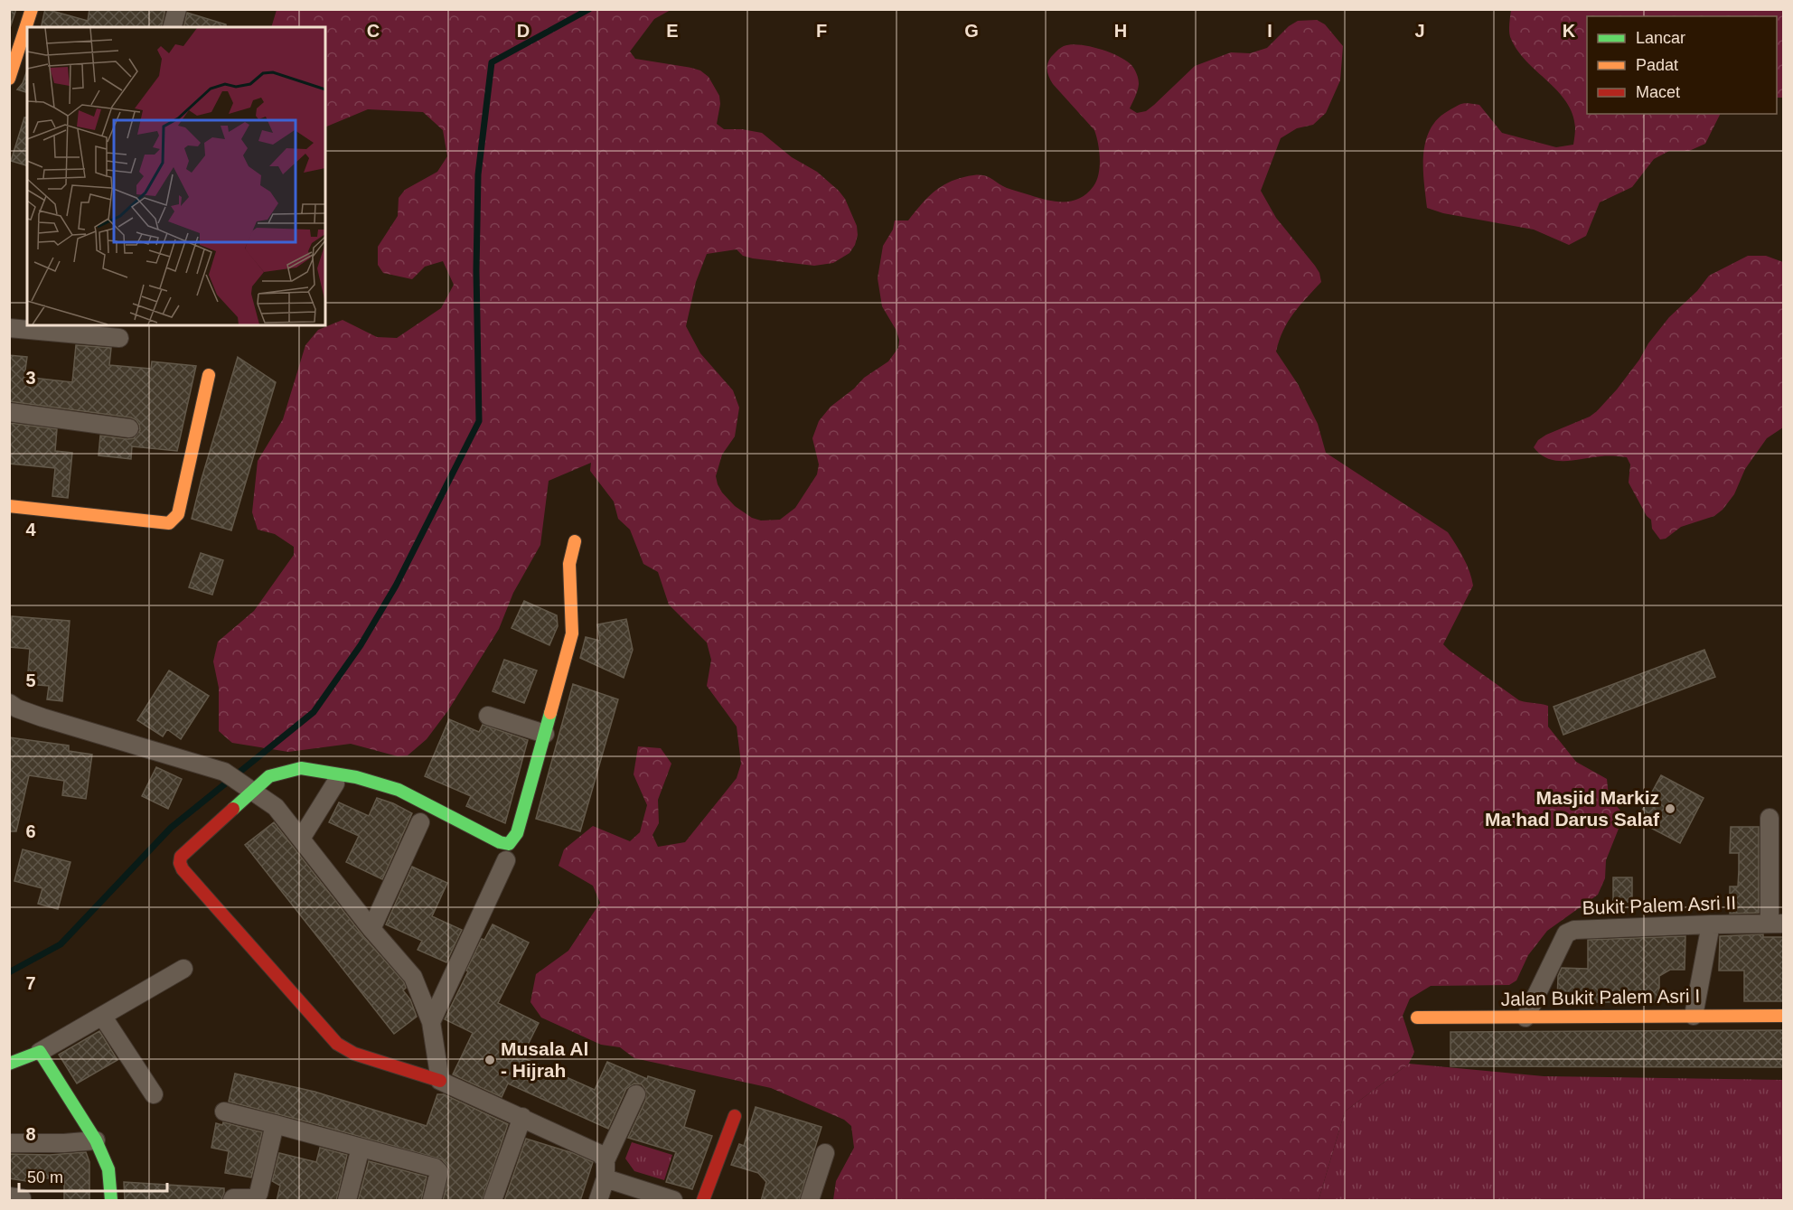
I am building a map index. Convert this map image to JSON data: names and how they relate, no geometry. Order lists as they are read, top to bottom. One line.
{"streets":{"street":["Bukit Palem Asri II","Jalan Bukit Palem Asri I"]},"crossings":[["Bukit Palem Asri II","Jalan Bukit Palem Asri I"]],"places":["Masjid Markiz Ma'had Darus Salaf","Musala Al - Hijrah"],"legend":["Lancar","Padat","Macet"],"scale_bar":"50 m","grid":{"columns":["C","D","E","F","G","H","I","J","K"],"rows":["3","4","5","6","7","8"]}}
